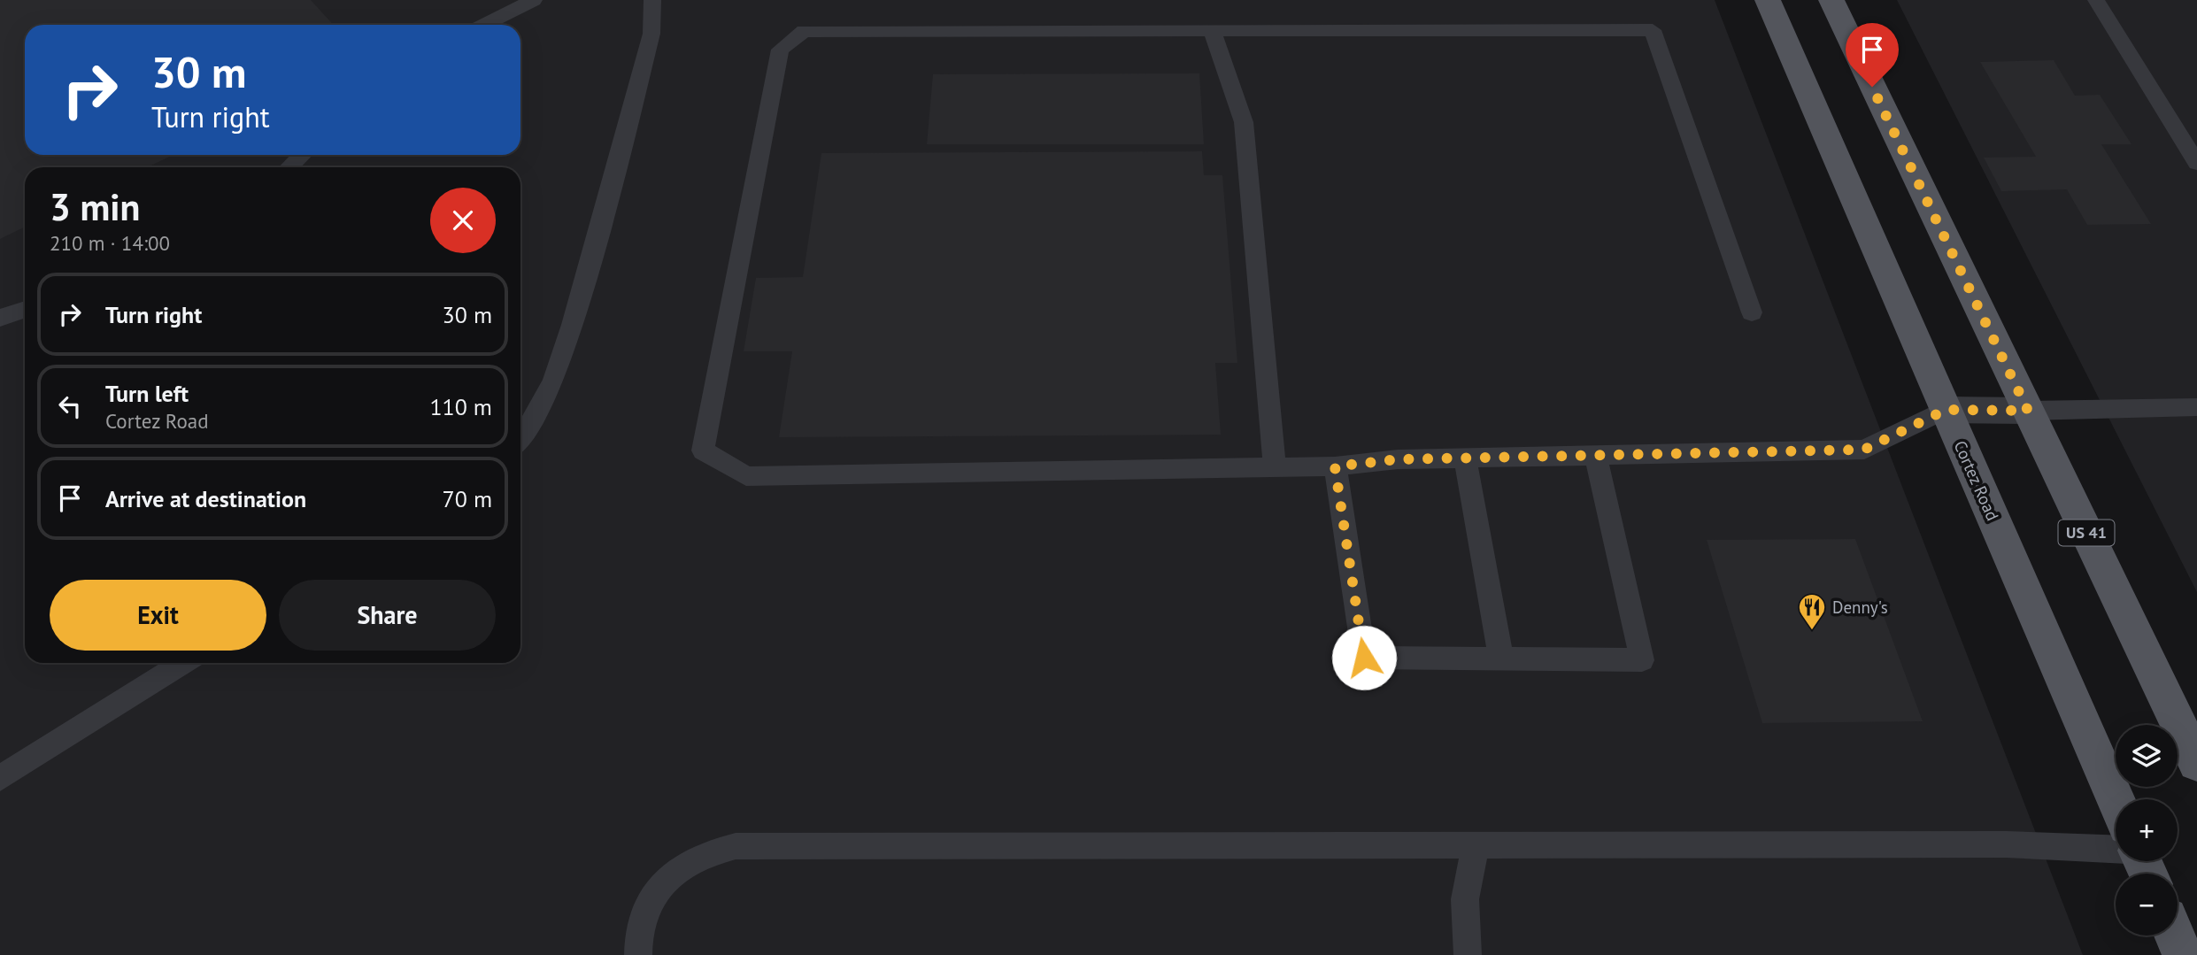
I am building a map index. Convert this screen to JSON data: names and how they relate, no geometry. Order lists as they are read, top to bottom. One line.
{"streets":{"main road":["Cortez Road","US 41"]},"places":{"restaurant":["Denny's"]},"page":{"turn":["30 m","Turn right"],"heading":["3 min","210 m · 14:00"],"list":[{"name":"Turn right","value":"30 m"},{"name":"Turn left","note":"Cortez Road","value":"110 m"},{"name":"Arrive at destination","value":"70 m"}],"buttons":["Exit","Share"],"map_buttons":["+","−"]}}
